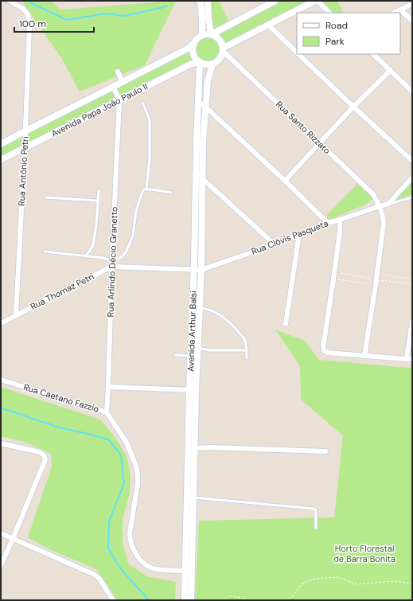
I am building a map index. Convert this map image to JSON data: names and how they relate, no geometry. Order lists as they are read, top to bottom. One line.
{"streets":{"main road":["Avenida Papa João Paulo II","Avenida Arthur Balsi"],"street":["Rua Santo Rizzato","Rua Antônio Petri","Rua Clóvis Pasqueta","Rua Arlindo Décio Granetto","Rua Thomaz Petri","Rua Caetano Fazzio"]},"crossings":[["Avenida Papa João Paulo II","Rua Santo Rizzato"],["Avenida Papa João Paulo II","Rua Antônio Petri"],["Avenida Papa João Paulo II","Rua Arlindo Décio Granetto"],["Avenida Papa João Paulo II","Avenida Arthur Balsi"],["Rua Santo Rizzato","Rua Clóvis Pasqueta"],["Rua Santo Rizzato","Avenida Arthur Balsi"],["Rua Antônio Petri","Rua Thomaz Petri"],["Rua Clóvis Pasqueta","Rua Thomaz Petri"],["Rua Clóvis Pasqueta","Avenida Arthur Balsi"],["Rua Arlindo Décio Granetto","Rua Thomaz Petri"],["Rua Arlindo Décio Granetto","Rua Caetano Fazzio"],["Rua Thomaz Petri","Avenida Arthur Balsi"],["Avenida Arthur Balsi","Rua Caetano Fazzio"]],"parks":["Horto Florestal de Barra Bonita"],"legend":["Road","Park"],"scale_bar":"100 m"}
